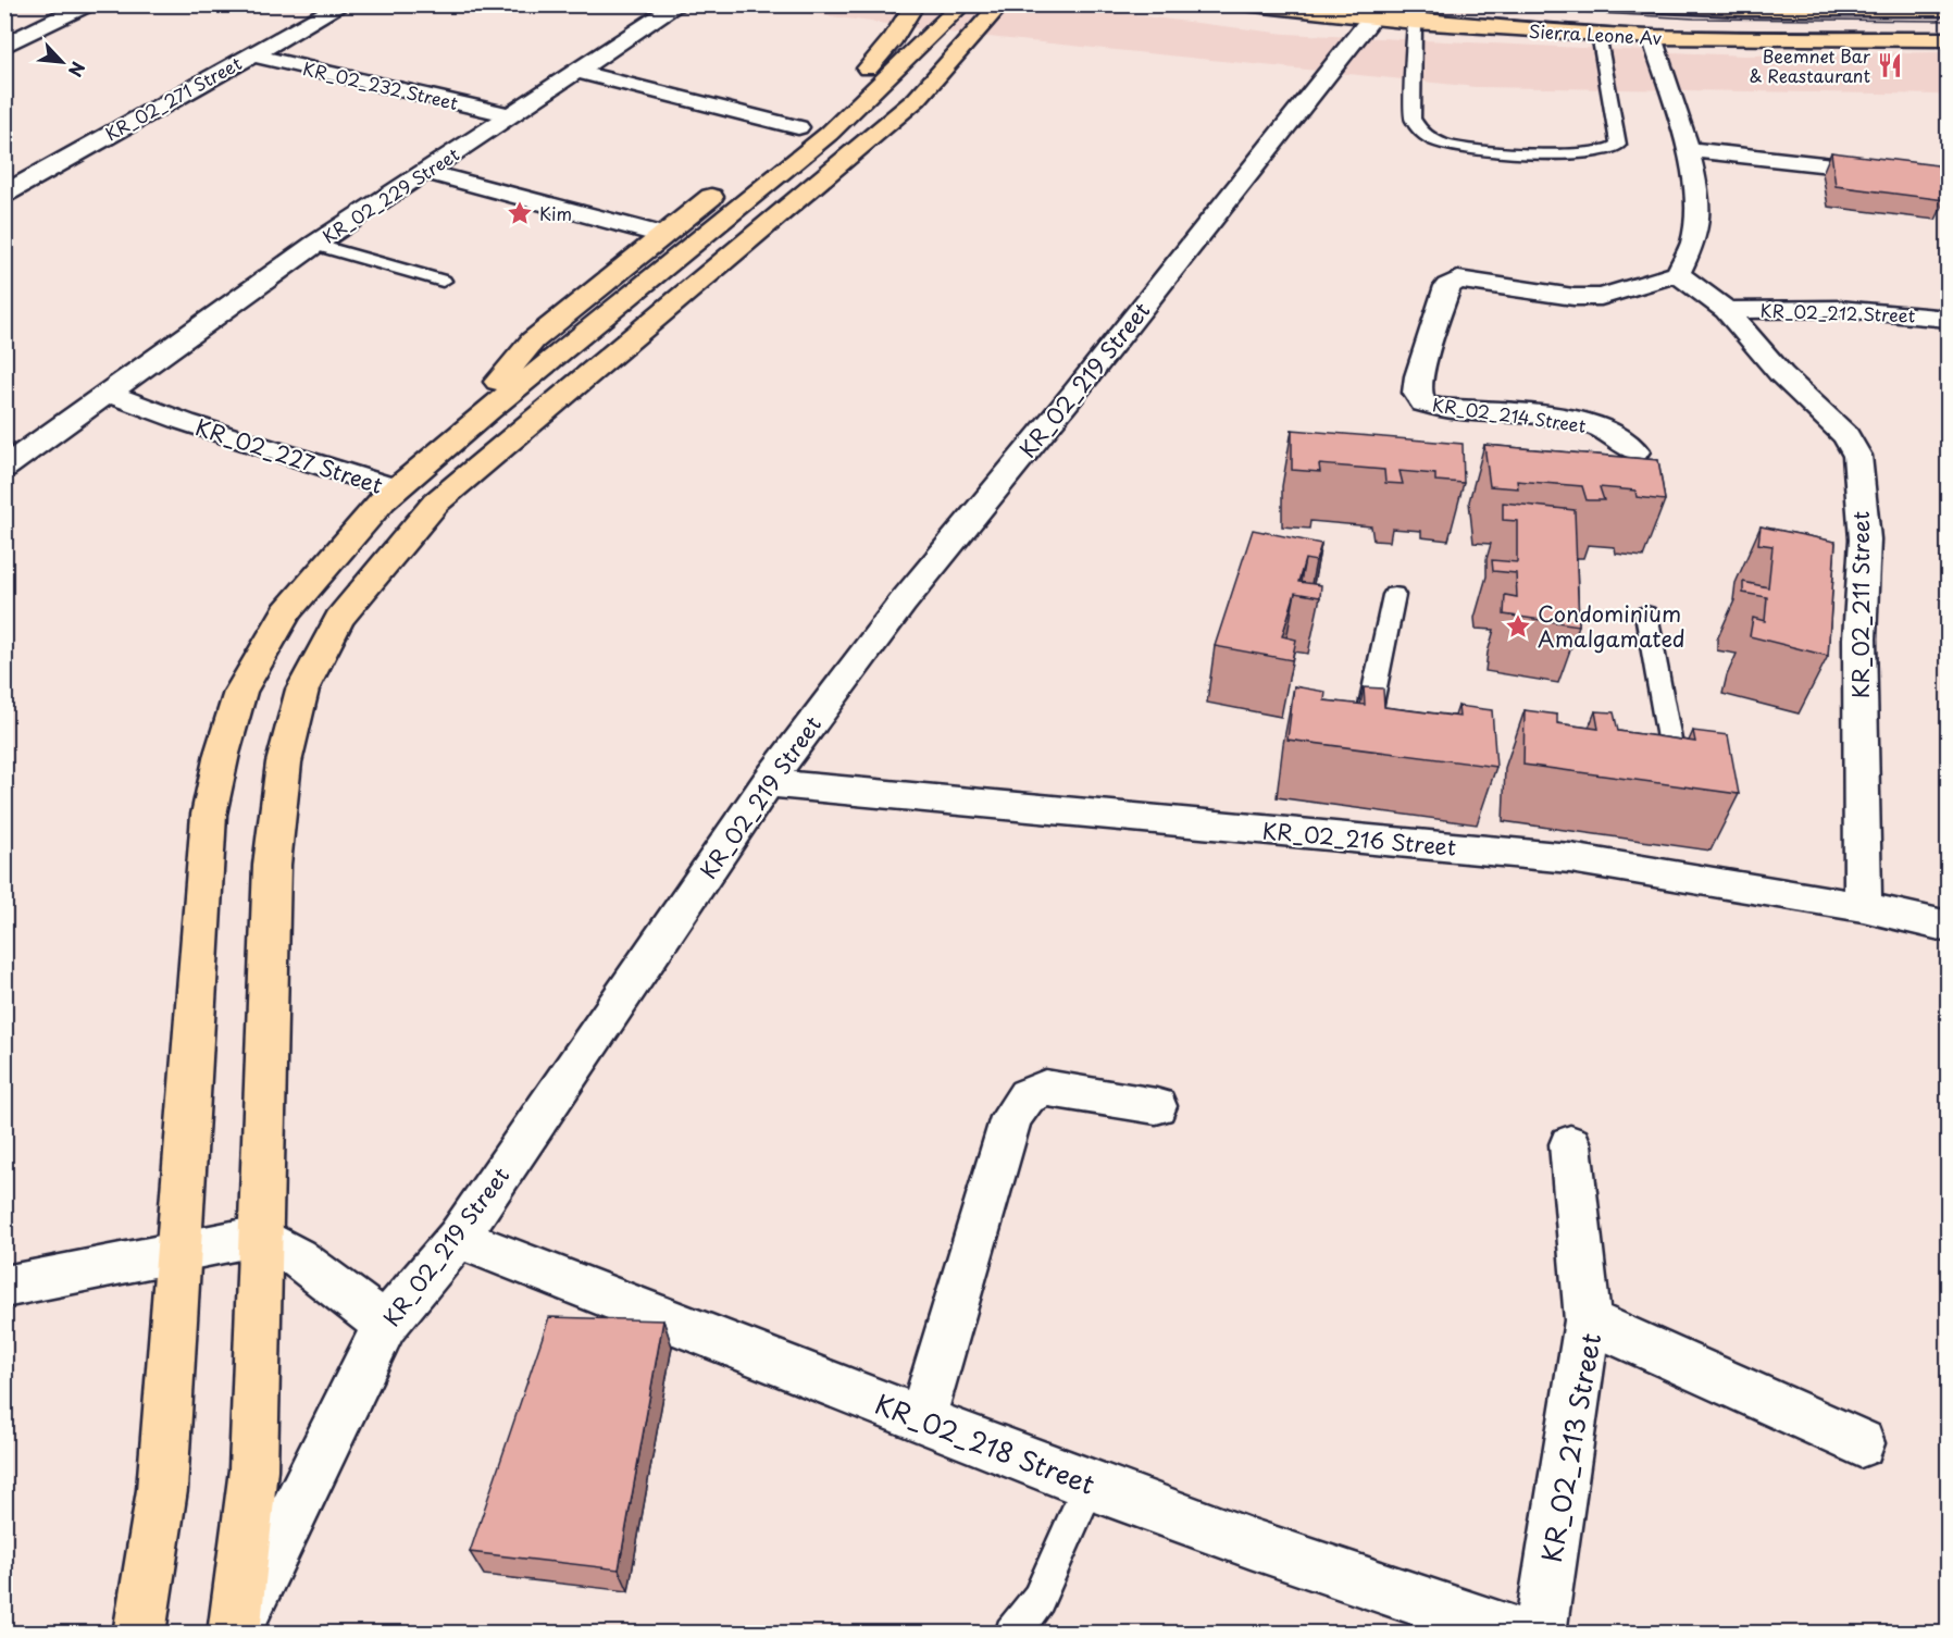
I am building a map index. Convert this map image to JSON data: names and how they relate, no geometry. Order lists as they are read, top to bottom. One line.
{"streets":{"main road":["Sierra Leone Av"],"street":["KR_02_232 Street","KR_02_271 Street","KR_02_229 Street","KR_02_212 Street","KR_02_219 Street","KR_02_214 Street","KR_02_227 Street","KR_02_211 Street","KR_02_216 Street","KR_02_218 Street","KR_02_213 Street"]},"crossings":[["Sierra Leone Av","KR_02_219 Street"],["KR_02_232 Street","KR_02_271 Street"],["KR_02_232 Street","KR_02_229 Street"],["KR_02_229 Street","KR_02_227 Street"],["KR_02_212 Street","KR_02_211 Street"],["KR_02_219 Street","KR_02_216 Street"],["KR_02_219 Street","KR_02_218 Street"],["KR_02_214 Street","KR_02_211 Street"],["KR_02_211 Street","KR_02_216 Street"]],"places":{"restaurant":["Beemnet Bar & Reastaurant"],"place":["Kim","Condominium Amalgamated"]},"north":"bottom right"}
